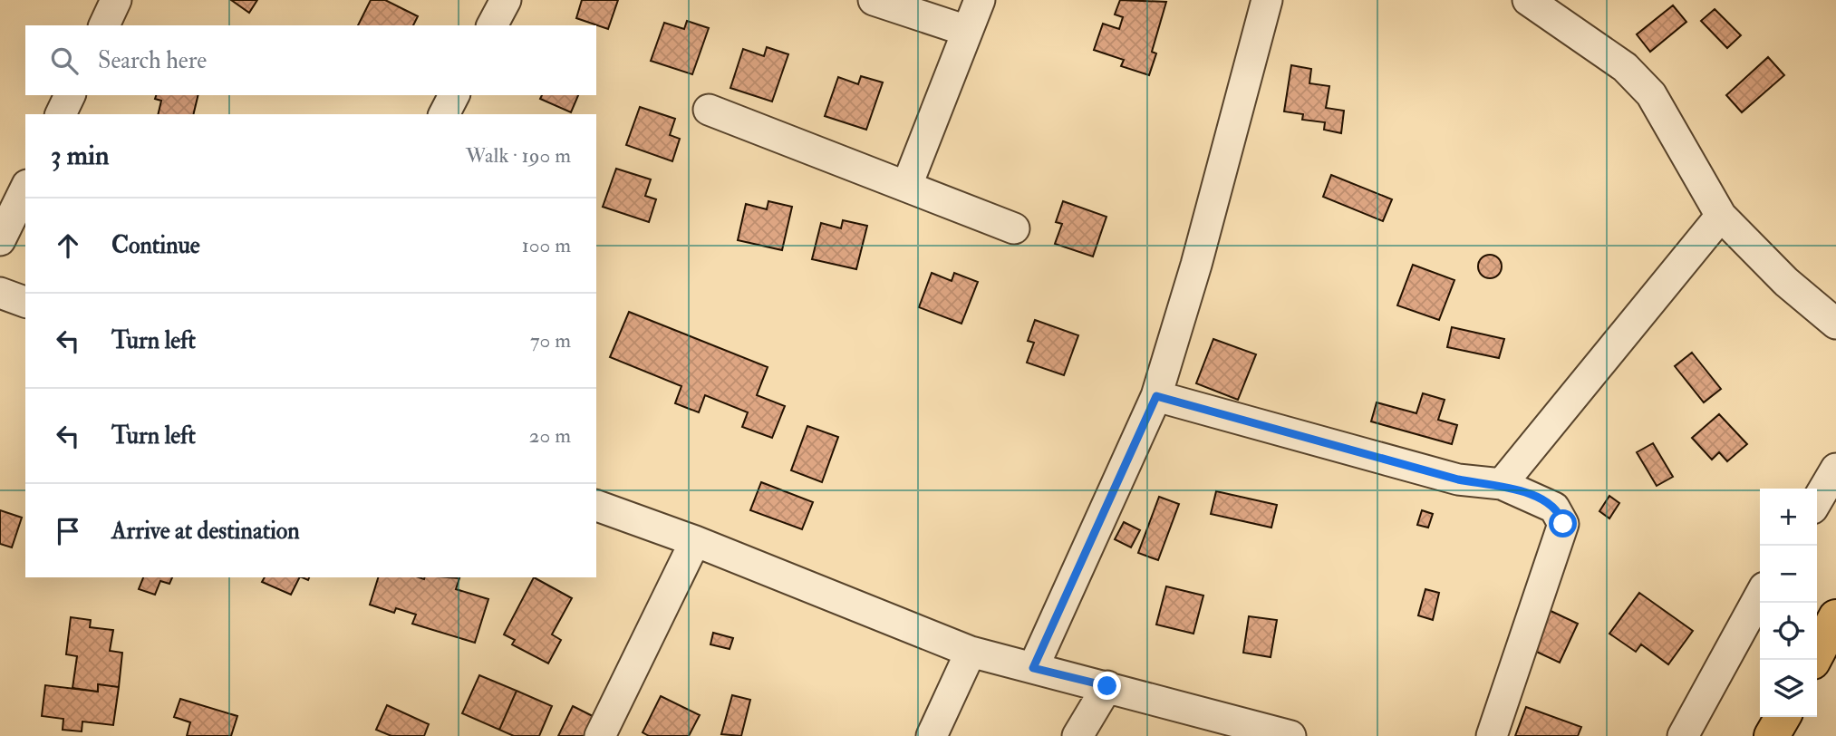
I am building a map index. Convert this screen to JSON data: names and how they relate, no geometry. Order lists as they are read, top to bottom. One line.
{"page":{"search":"Search here","heading":["3 min","Walk · 190 m"],"list":[["Continue","100 m"],["Turn left","70 m"],["Turn left","20 m"],"Arrive at destination"],"map_buttons":["+","−"]}}
